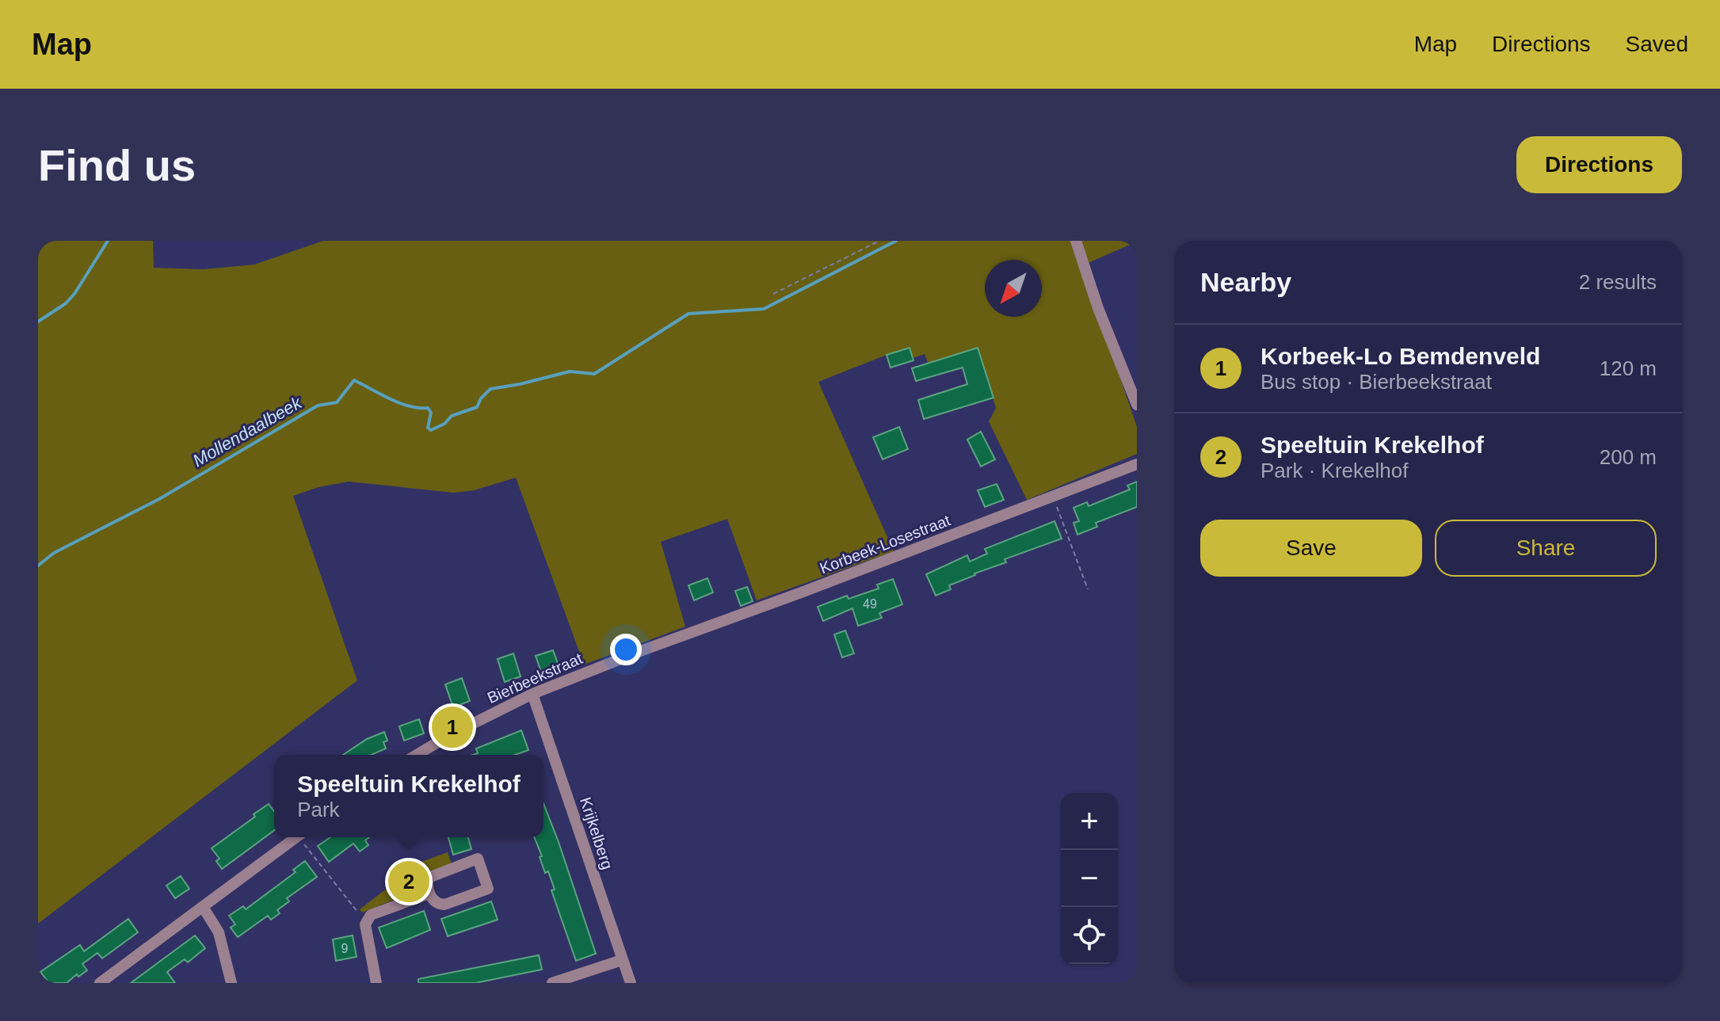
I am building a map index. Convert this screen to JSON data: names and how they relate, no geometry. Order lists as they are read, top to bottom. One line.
{"streets":{"street":["Korbeek-Losestraat","Bierbeekstraat","Krijkelberg"]},"crossings":[["Korbeek-Losestraat","Bierbeekstraat"],["Bierbeekstraat","Krijkelberg"]],"water":["Mollendaalbeek"],"house_numbers":["49","9"],"north":"bottom left","page":{"header":"Map","nav":["Map","Directions","Saved"],"buttons":["Directions",["Save","Share"]],"title":"Find us","heading":["Nearby","2 results"],"list":[{"mark":"1","name":"Korbeek-Lo Bemdenveld","note":"Bus stop · Bierbeekstraat","value":"120 m"},{"mark":"2","name":"Speeltuin Krekelhof","note":"Park · Krekelhof","value":"200 m"}],"pins":["1","2"],"popup":["Speeltuin Krekelhof","Park"],"map_buttons":["+","−"]}}
